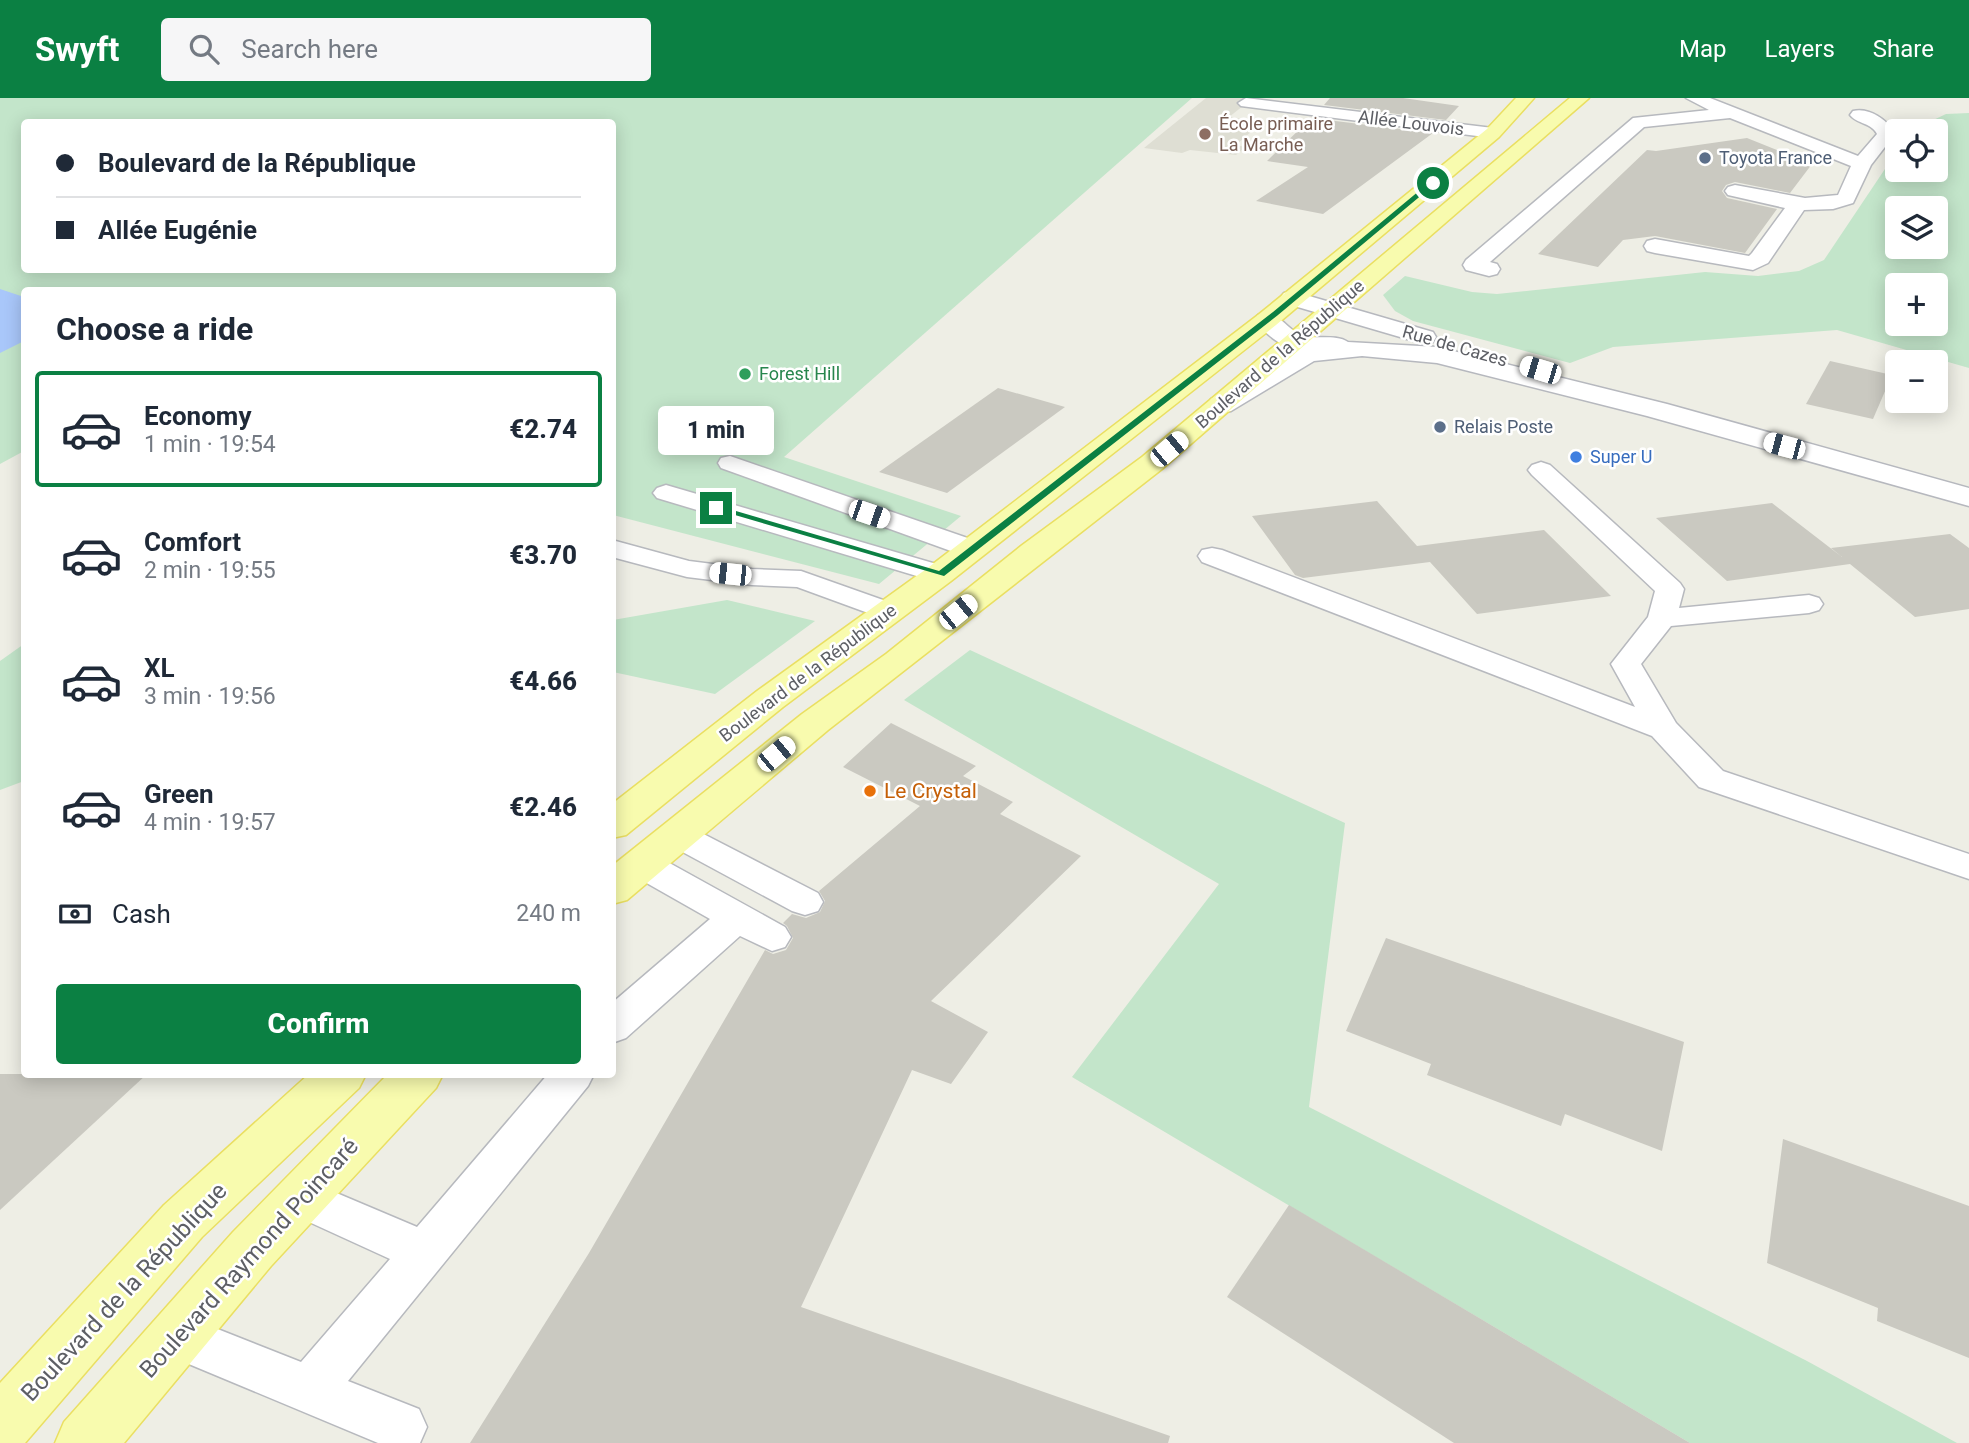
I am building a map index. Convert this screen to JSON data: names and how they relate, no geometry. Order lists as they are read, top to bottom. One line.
{"streets":{"main road":["Boulevard de la République","Boulevard Raymond Poincaré"],"street":["Rue de Cazes"],"lane":["Allée Louvois"]},"crossings":[["Allée Louvois","Boulevard de la République"],["Rue de Cazes","Boulevard de la République"]],"places":["École primaire La Marche","Toyota France","Forest Hill","Relais Poste","Super U","Le Crystal"],"page":{"header":"Swyft","search":"Search here","nav":["Map","Layers","Share"],"map_buttons":["+","−"],"banner":["Boulevard de la République","Allée Eugénie"],"heading":"Choose a ride","list":[{"name":"Economy","note":"1 min · 19:54","value":"€2.74"},{"name":"Comfort","note":"2 min · 19:55","value":"€3.70"},{"name":"XL","note":"3 min · 19:56","value":"€4.66"},{"name":"Green","note":"4 min · 19:57","value":"€2.46"}],"bubble":"1 min","pay":["Cash","240 m"],"buttons":"Confirm"}}
